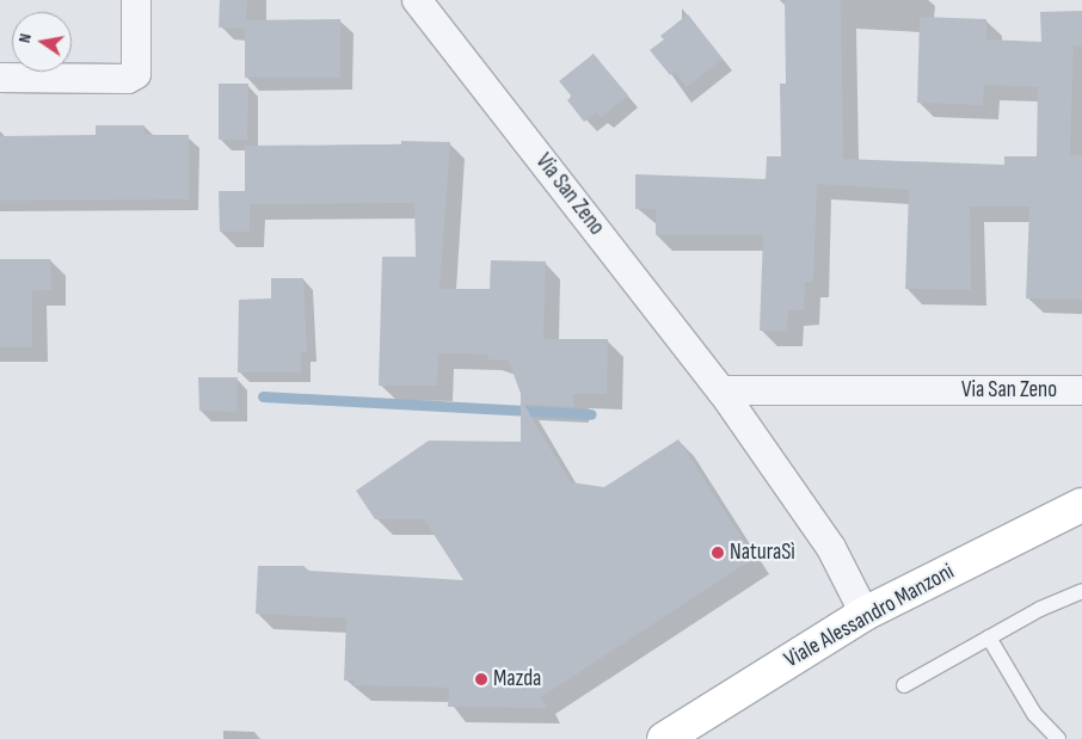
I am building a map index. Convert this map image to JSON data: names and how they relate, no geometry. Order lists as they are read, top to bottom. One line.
{"streets":{"main road":["Viale Alessandro Manzoni"],"street":["Via San Zeno"]},"crossings":[["Via San Zeno","Viale Alessandro Manzoni"]],"places":["NaturaSì","Mazda"],"north":"left"}
